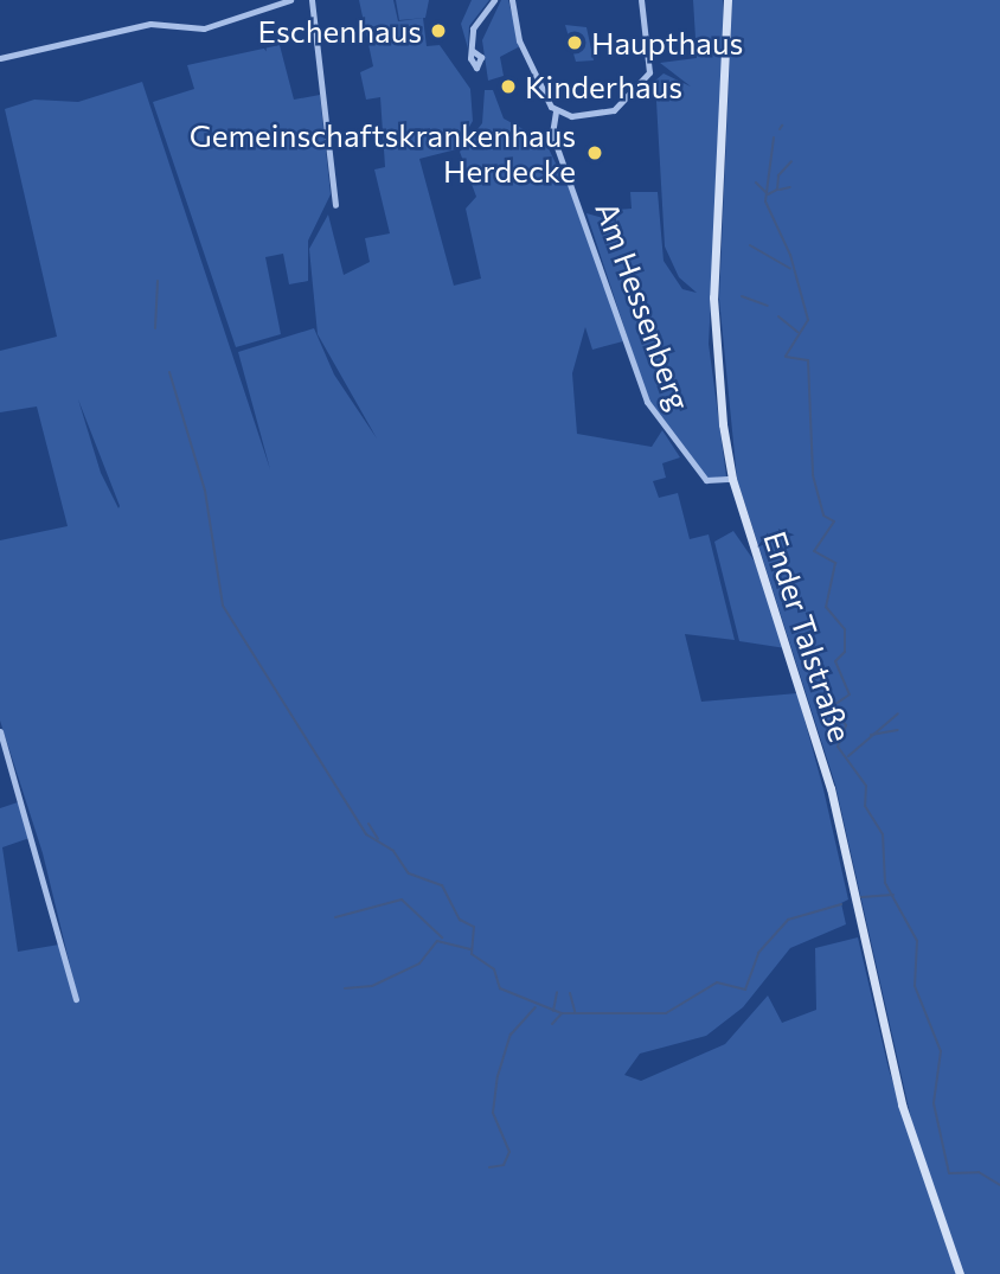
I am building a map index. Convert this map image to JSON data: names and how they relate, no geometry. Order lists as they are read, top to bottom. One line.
{"streets":{"main road":["Ender Talstraße"],"street":["Am Hessenberg"]},"crossings":[["Am Hessenberg","Ender Talstraße"]],"places":["Eschenhaus","Haupthaus","Kinderhaus","Gemeinschaftskrankenhaus Herdecke"]}
